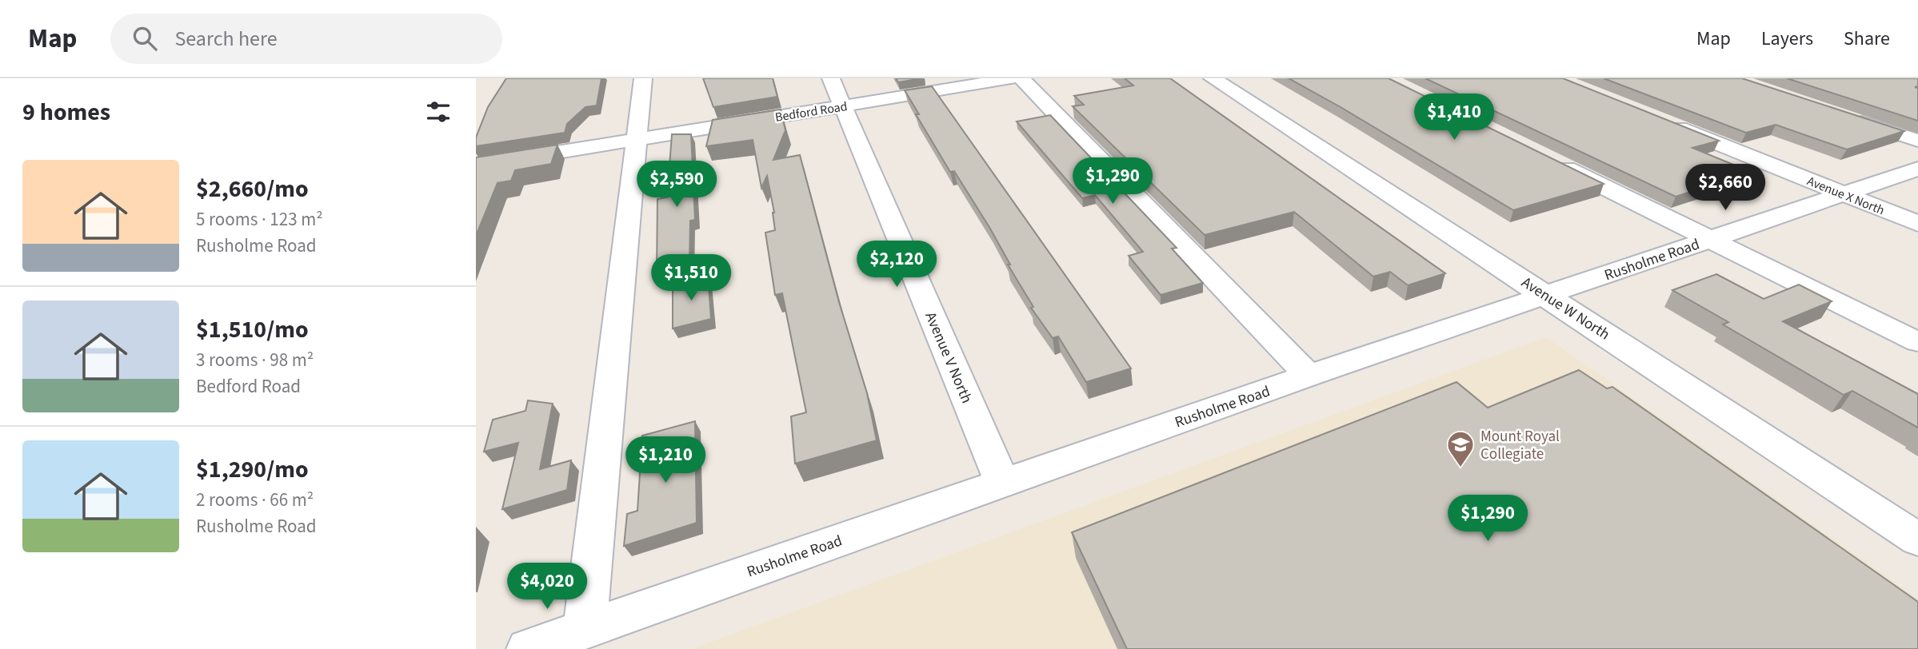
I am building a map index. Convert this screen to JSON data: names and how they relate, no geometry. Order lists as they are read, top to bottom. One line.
{"streets":{"street":["Bedford Road","Avenue X North","Rusholme Road","Avenue W North","Avenue V North"]},"crossings":[["Bedford Road","Avenue V North"],["Avenue X North","Rusholme Road"],["Rusholme Road","Avenue W North"],["Rusholme Road","Avenue V North"]],"places":{"school or university":["Mount Royal Collegiate"]},"page":{"header":"Map","search":"Search here","nav":["Map","Layers","Share"],"heading":"9 homes","price":["$1,410","$1,290","$2,590","$2,660","$2,120","$1,510","$1,210","$1,290","$4,020"],"list":[{"name":"$2,660/mo","note":"5 rooms · 123 m² · Rusholme Road"},{"name":"$1,510/mo","note":"3 rooms · 98 m² · Bedford Road"},{"name":"$1,290/mo","note":"2 rooms · 66 m² · Rusholme Road"}]}}
